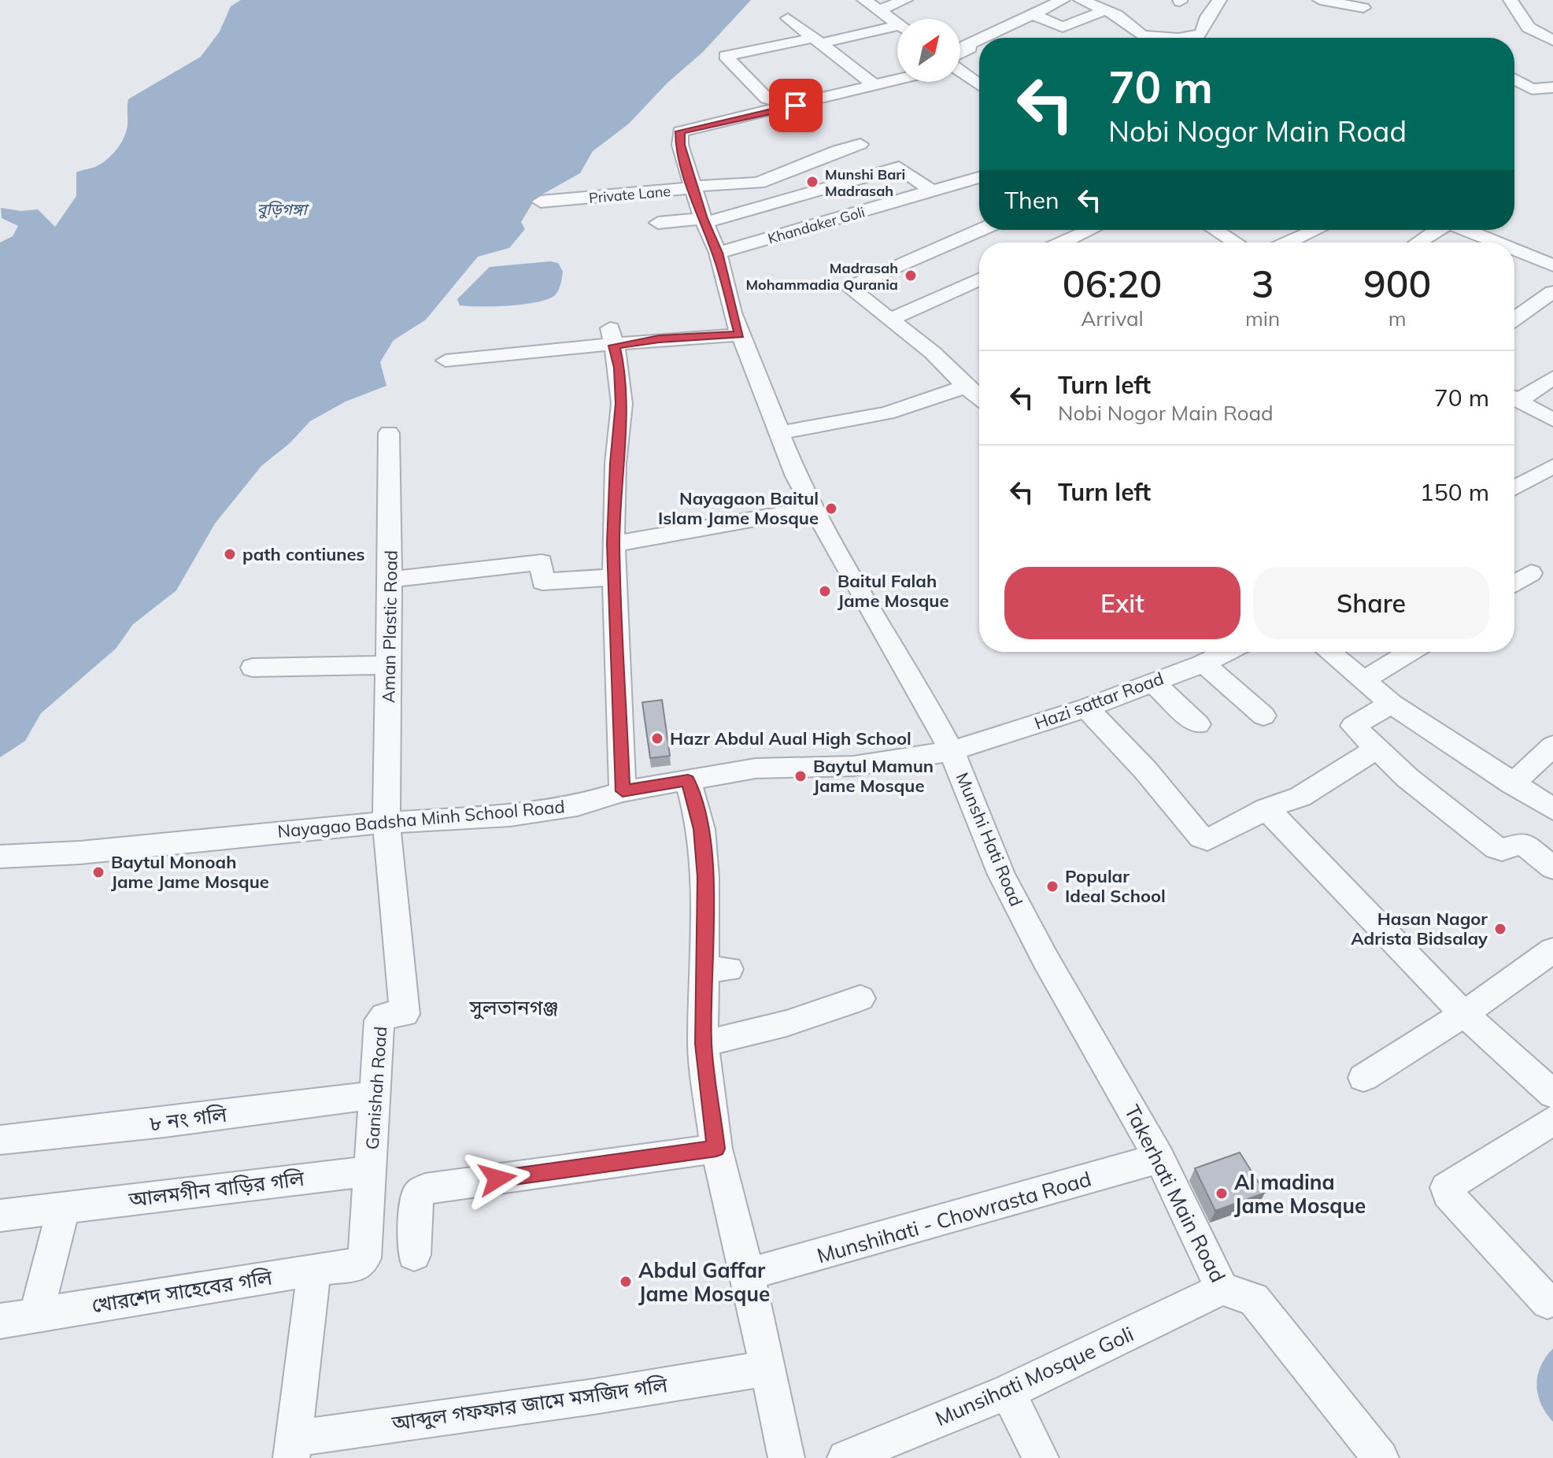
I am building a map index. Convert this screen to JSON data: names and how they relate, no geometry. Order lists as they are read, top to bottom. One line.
{"streets":{"street":["Private Lane","Khandaker Goli","Aman Plastic Road","Hazi sattar Road","Nayagao Badsha Minh School Road","Munshi Hati Road","Ganishah Road","৮ নং গলি","আলমগীন বাড়ির গলি","Takerhati Main Road","Munshihati - Chowrasta Road","খোরশেদ সাহেবের গলি","Munsihati Mosque Goli","আব্দুল গফফার জামে মসজিদ গলি"]},"crossings":[["Private Lane","Munshi Hati Road"],["Khandaker Goli","Munshi Hati Road"],["Aman Plastic Road","Nayagao Badsha Minh School Road"],["Aman Plastic Road","Ganishah Road"],["Hazi sattar Road","Nayagao Badsha Minh School Road"],["Hazi sattar Road","Munshi Hati Road"],["Nayagao Badsha Minh School Road","Munshi Hati Road"],["Nayagao Badsha Minh School Road","Ganishah Road"],["Munshi Hati Road","Takerhati Main Road"],["Ganishah Road","৮ নং গলি"],["Ganishah Road","আলমগীন বাড়ির গলি"],["Ganishah Road","খোরশেদ সাহেবের গলি"],["Takerhati Main Road","Munshihati - Chowrasta Road"],["Takerhati Main Road","Munsihati Mosque Goli"]],"districts":["সুলতানগঞ্জ"],"water":["বুড়িগঙ্গা"],"places":["Munshi Bari Madrasah","Madrasah Mohammadia Qurania","Nayagaon Baitul Islam Jame Mosque","path contiunes","Baitul Falah Jame Mosque","Hazr Abdul Aual High School","Baytul Mamun Jame Mosque","Baytul Monoah Jame Jame Mosque","Popular Ideal School","Hasan Nagor Adrista Bidsalay","Al madina Jame Mosque","Abdul Gaffar Jame Mosque"],"north":"top right","page":{"turn":["70 m","Nobi Nogor Main Road"],"then":"Then","eta":["06:20","Arrival","3","min","900","m"],"list":[{"name":"Turn left","note":"Nobi Nogor Main Road","value":"70 m"},{"name":"Turn left","value":"150 m"}],"buttons":["Exit","Share"]}}
